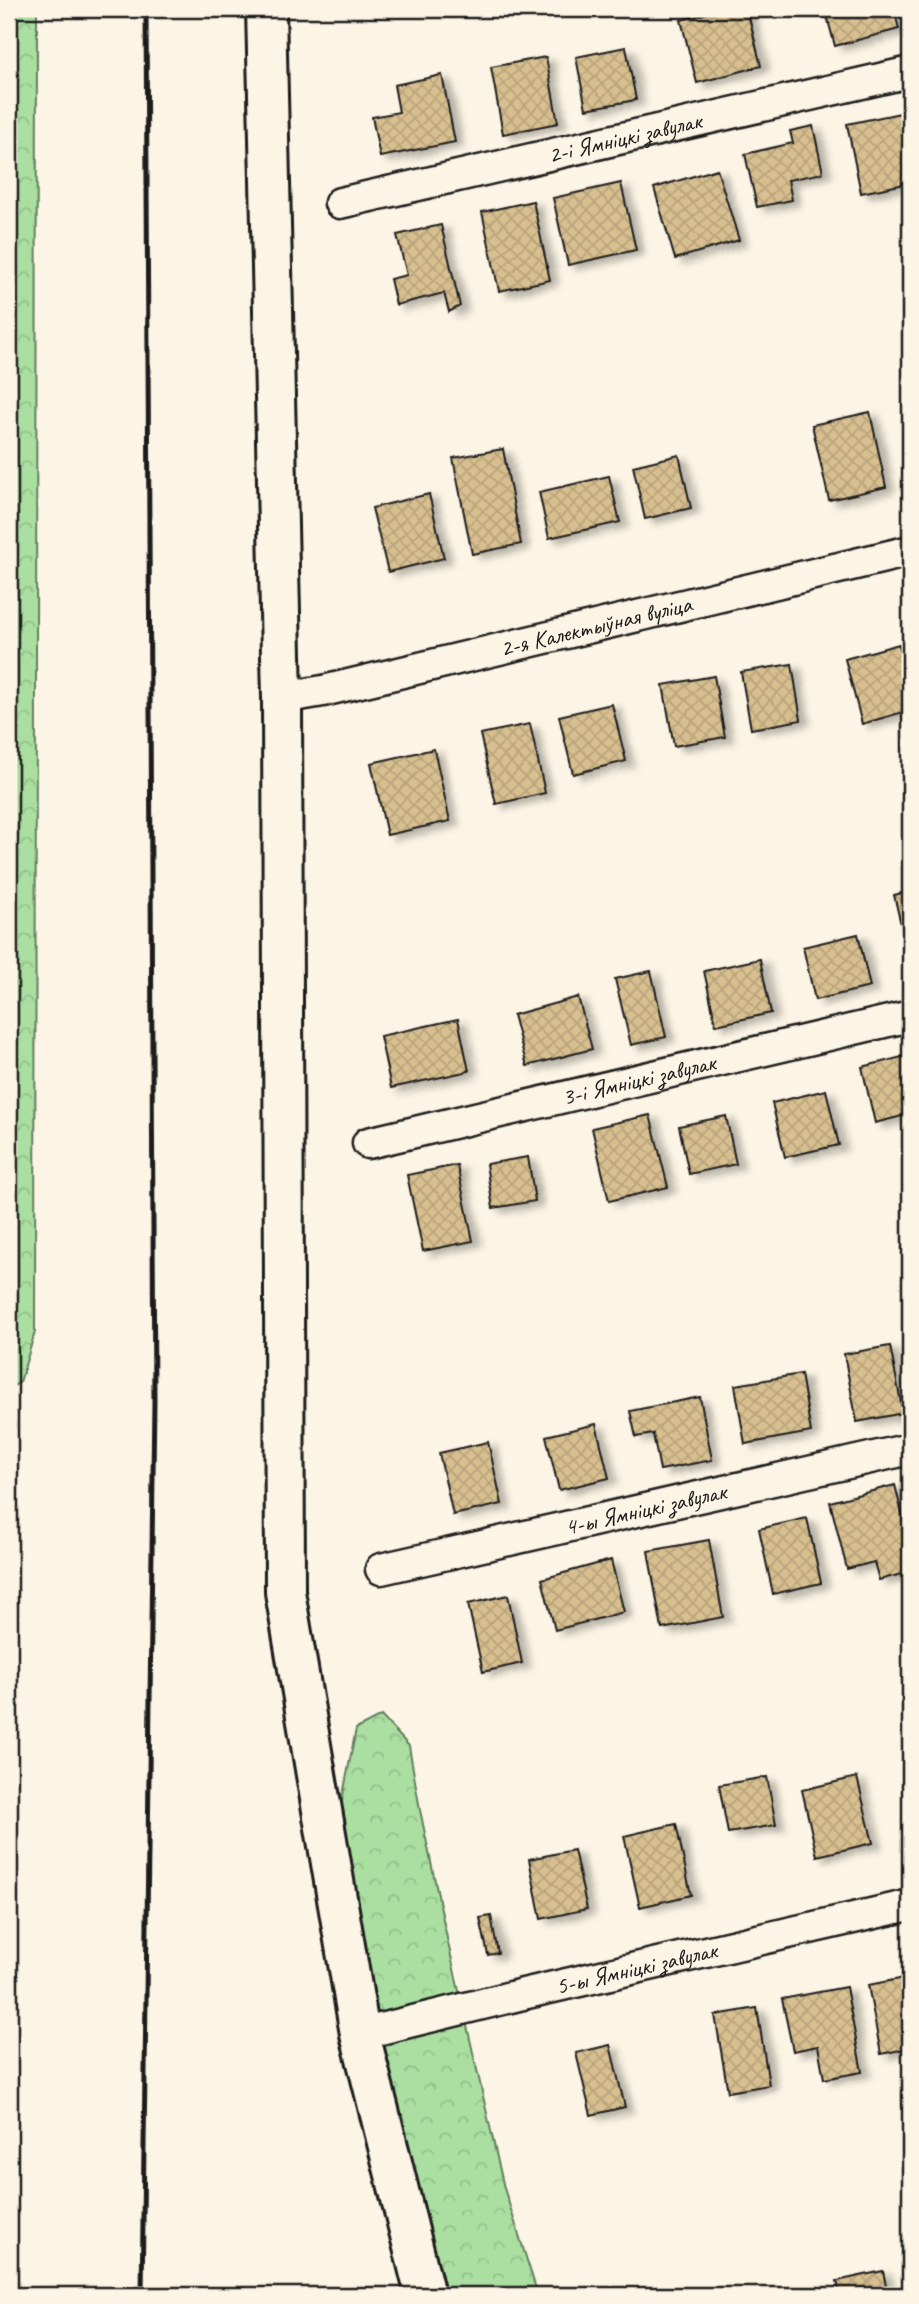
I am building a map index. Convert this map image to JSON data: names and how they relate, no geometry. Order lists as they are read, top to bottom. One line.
{"streets":{"street":["2-і Ямніцкі завулак","2-я Калектыўная вуліца","3-і Ямніцкі завулак","4-ы Ямніцкі завулак","5-ы Ямніцкі завулак"]}}
